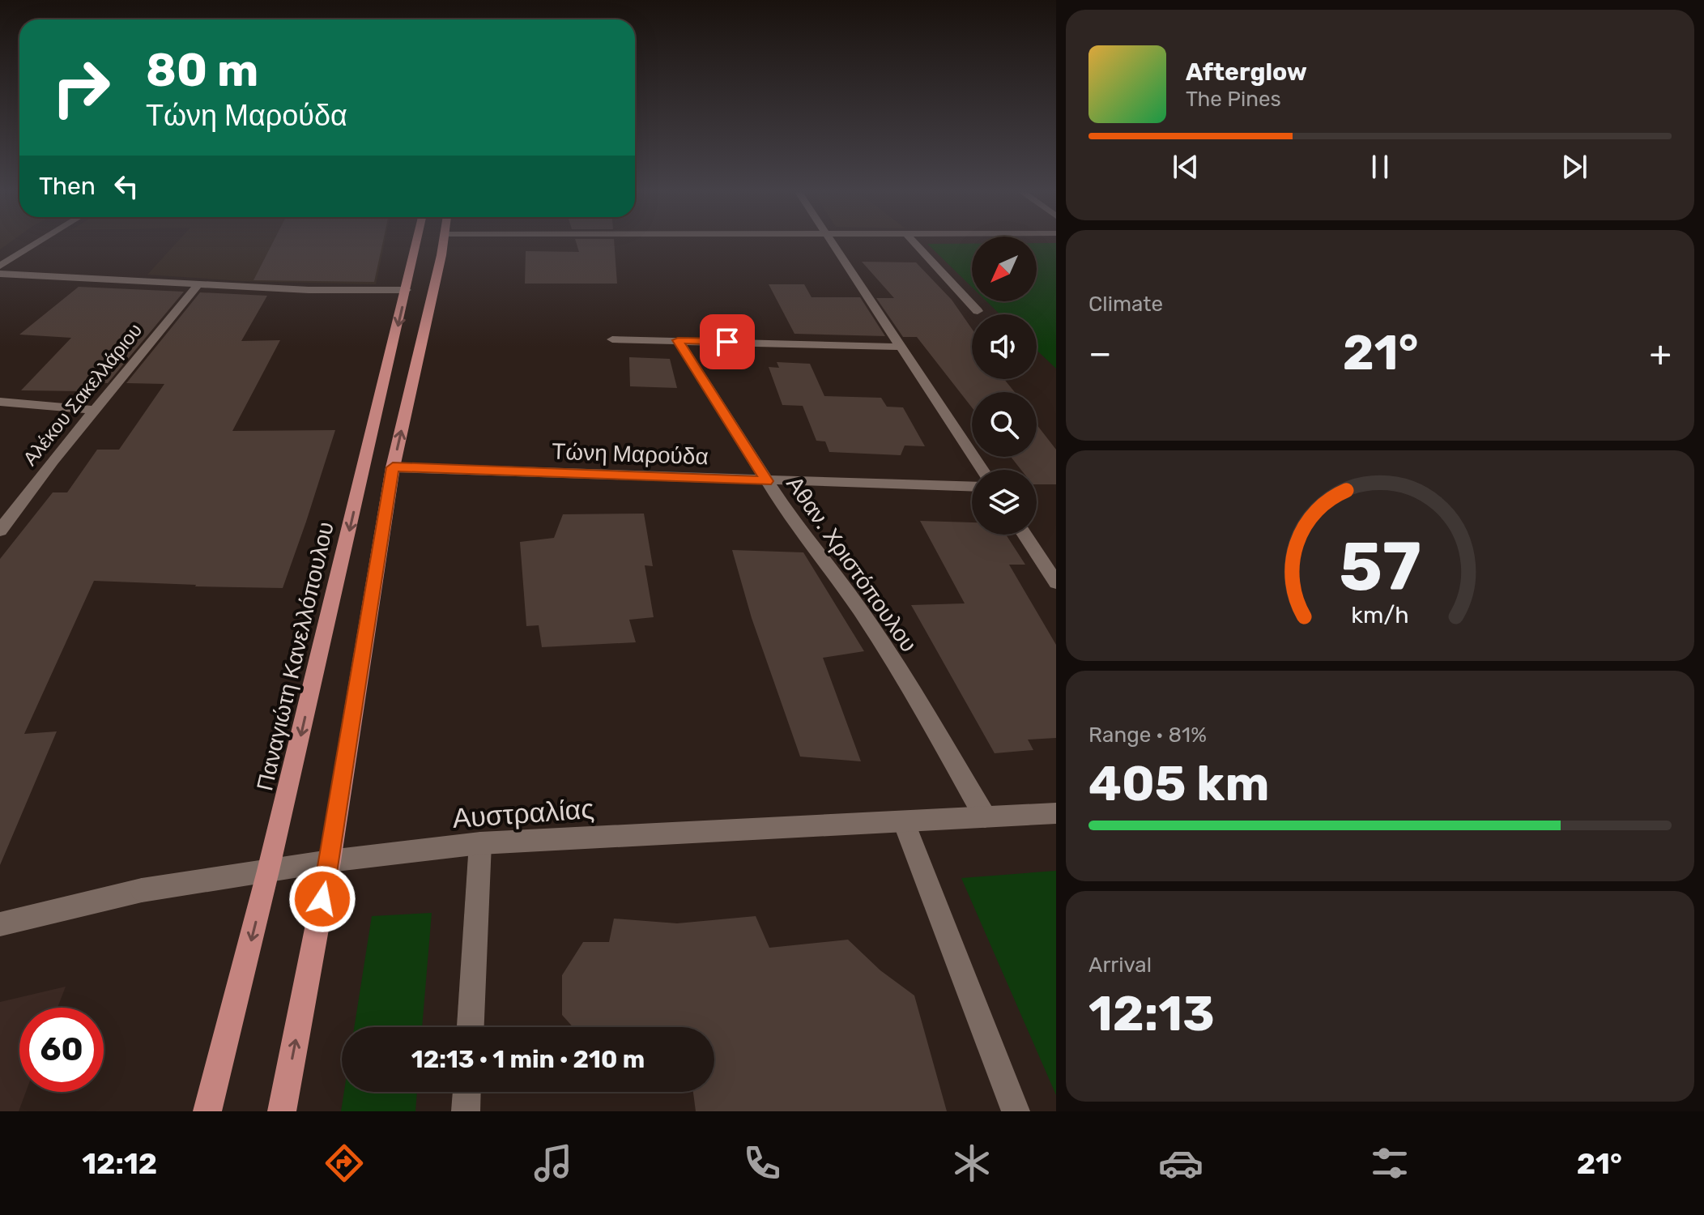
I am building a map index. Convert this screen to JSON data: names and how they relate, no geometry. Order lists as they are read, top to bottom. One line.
{"streets":{"main road":["Παναγιώτη Κανελλόπουλου"],"street":["Αλέκου Σακελλάριου","Τώνη Μαρούδα","Αθαν. Χριστόπουλου","Αυστραλίας"]},"crossings":[["Τώνη Μαρούδα","Αθαν. Χριστόπουλου"],["Αθαν. Χριστόπουλου","Αυστραλίας"],["Παναγιώτη Κανελλόπουλου","Αυστραλίας"]],"north":"bottom left","page":{"turn":["80 m","Τώνη Μαρούδα"],"song":["Afterglow","The Pines"],"then":"Then","tile":["Climate",["Range · 81%","405 km"],["Arrival","12:13"]],"heat":["−","21°","+"],"limit":"60","trip":"12:13 · 1 min · 210 m","tabs":["12:12","21°"],"gauge":["57","km/h"]}}
